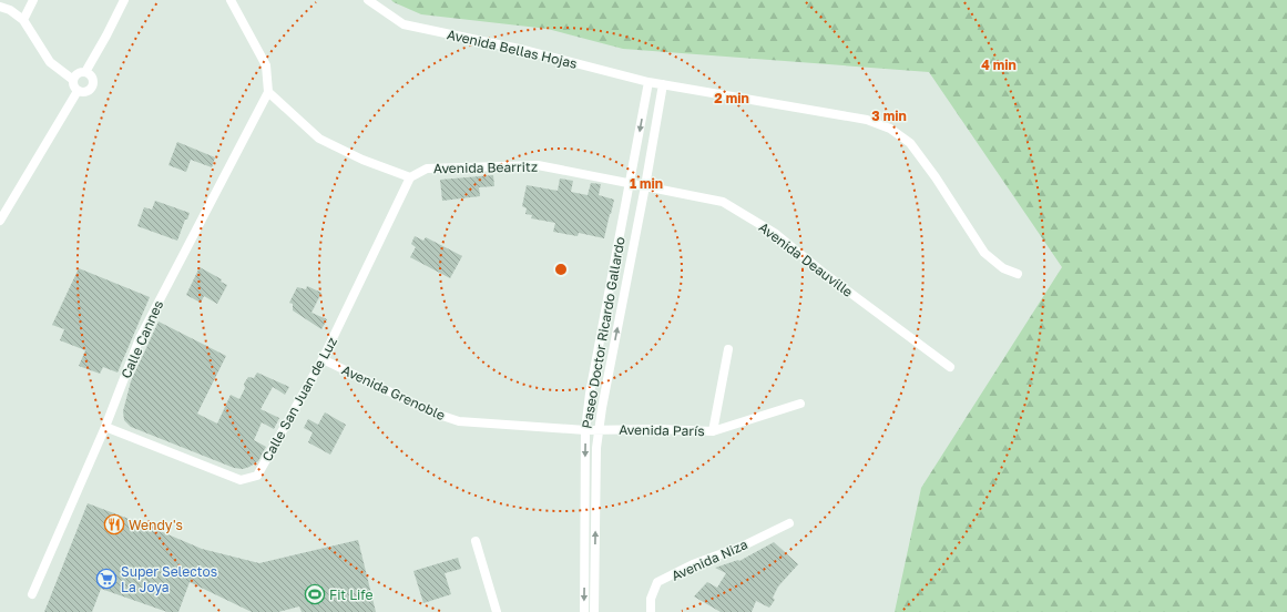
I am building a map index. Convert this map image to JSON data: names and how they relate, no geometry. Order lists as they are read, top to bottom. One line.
{"streets":{"street":["Avenida Bellas Hojas","Avenida Bearritz","Avenida Deauville","Paseo Doctor Ricardo Gallardo","Calle Cannes","Avenida Grenoble","Calle San Juan de Luz","Avenida París","Avenida Niza"]},"crossings":[["Avenida Bellas Hojas","Paseo Doctor Ricardo Gallardo"],["Avenida Bearritz","Avenida Deauville"],["Avenida Bearritz","Paseo Doctor Ricardo Gallardo"],["Avenida Bearritz","Calle San Juan de Luz"],["Avenida Deauville","Paseo Doctor Ricardo Gallardo"],["Paseo Doctor Ricardo Gallardo","Avenida Grenoble"],["Paseo Doctor Ricardo Gallardo","Avenida París"],["Calle Cannes","Calle San Juan de Luz"],["Avenida Grenoble","Calle San Juan de Luz"],["Avenida Grenoble","Avenida París"]],"places":{"restaurant":["Wendy's"],"supermarket":["Super Selectos La Joya"],"sports":["Fit Life"]},"rings":["4 min","2 min","3 min","1 min"]}
